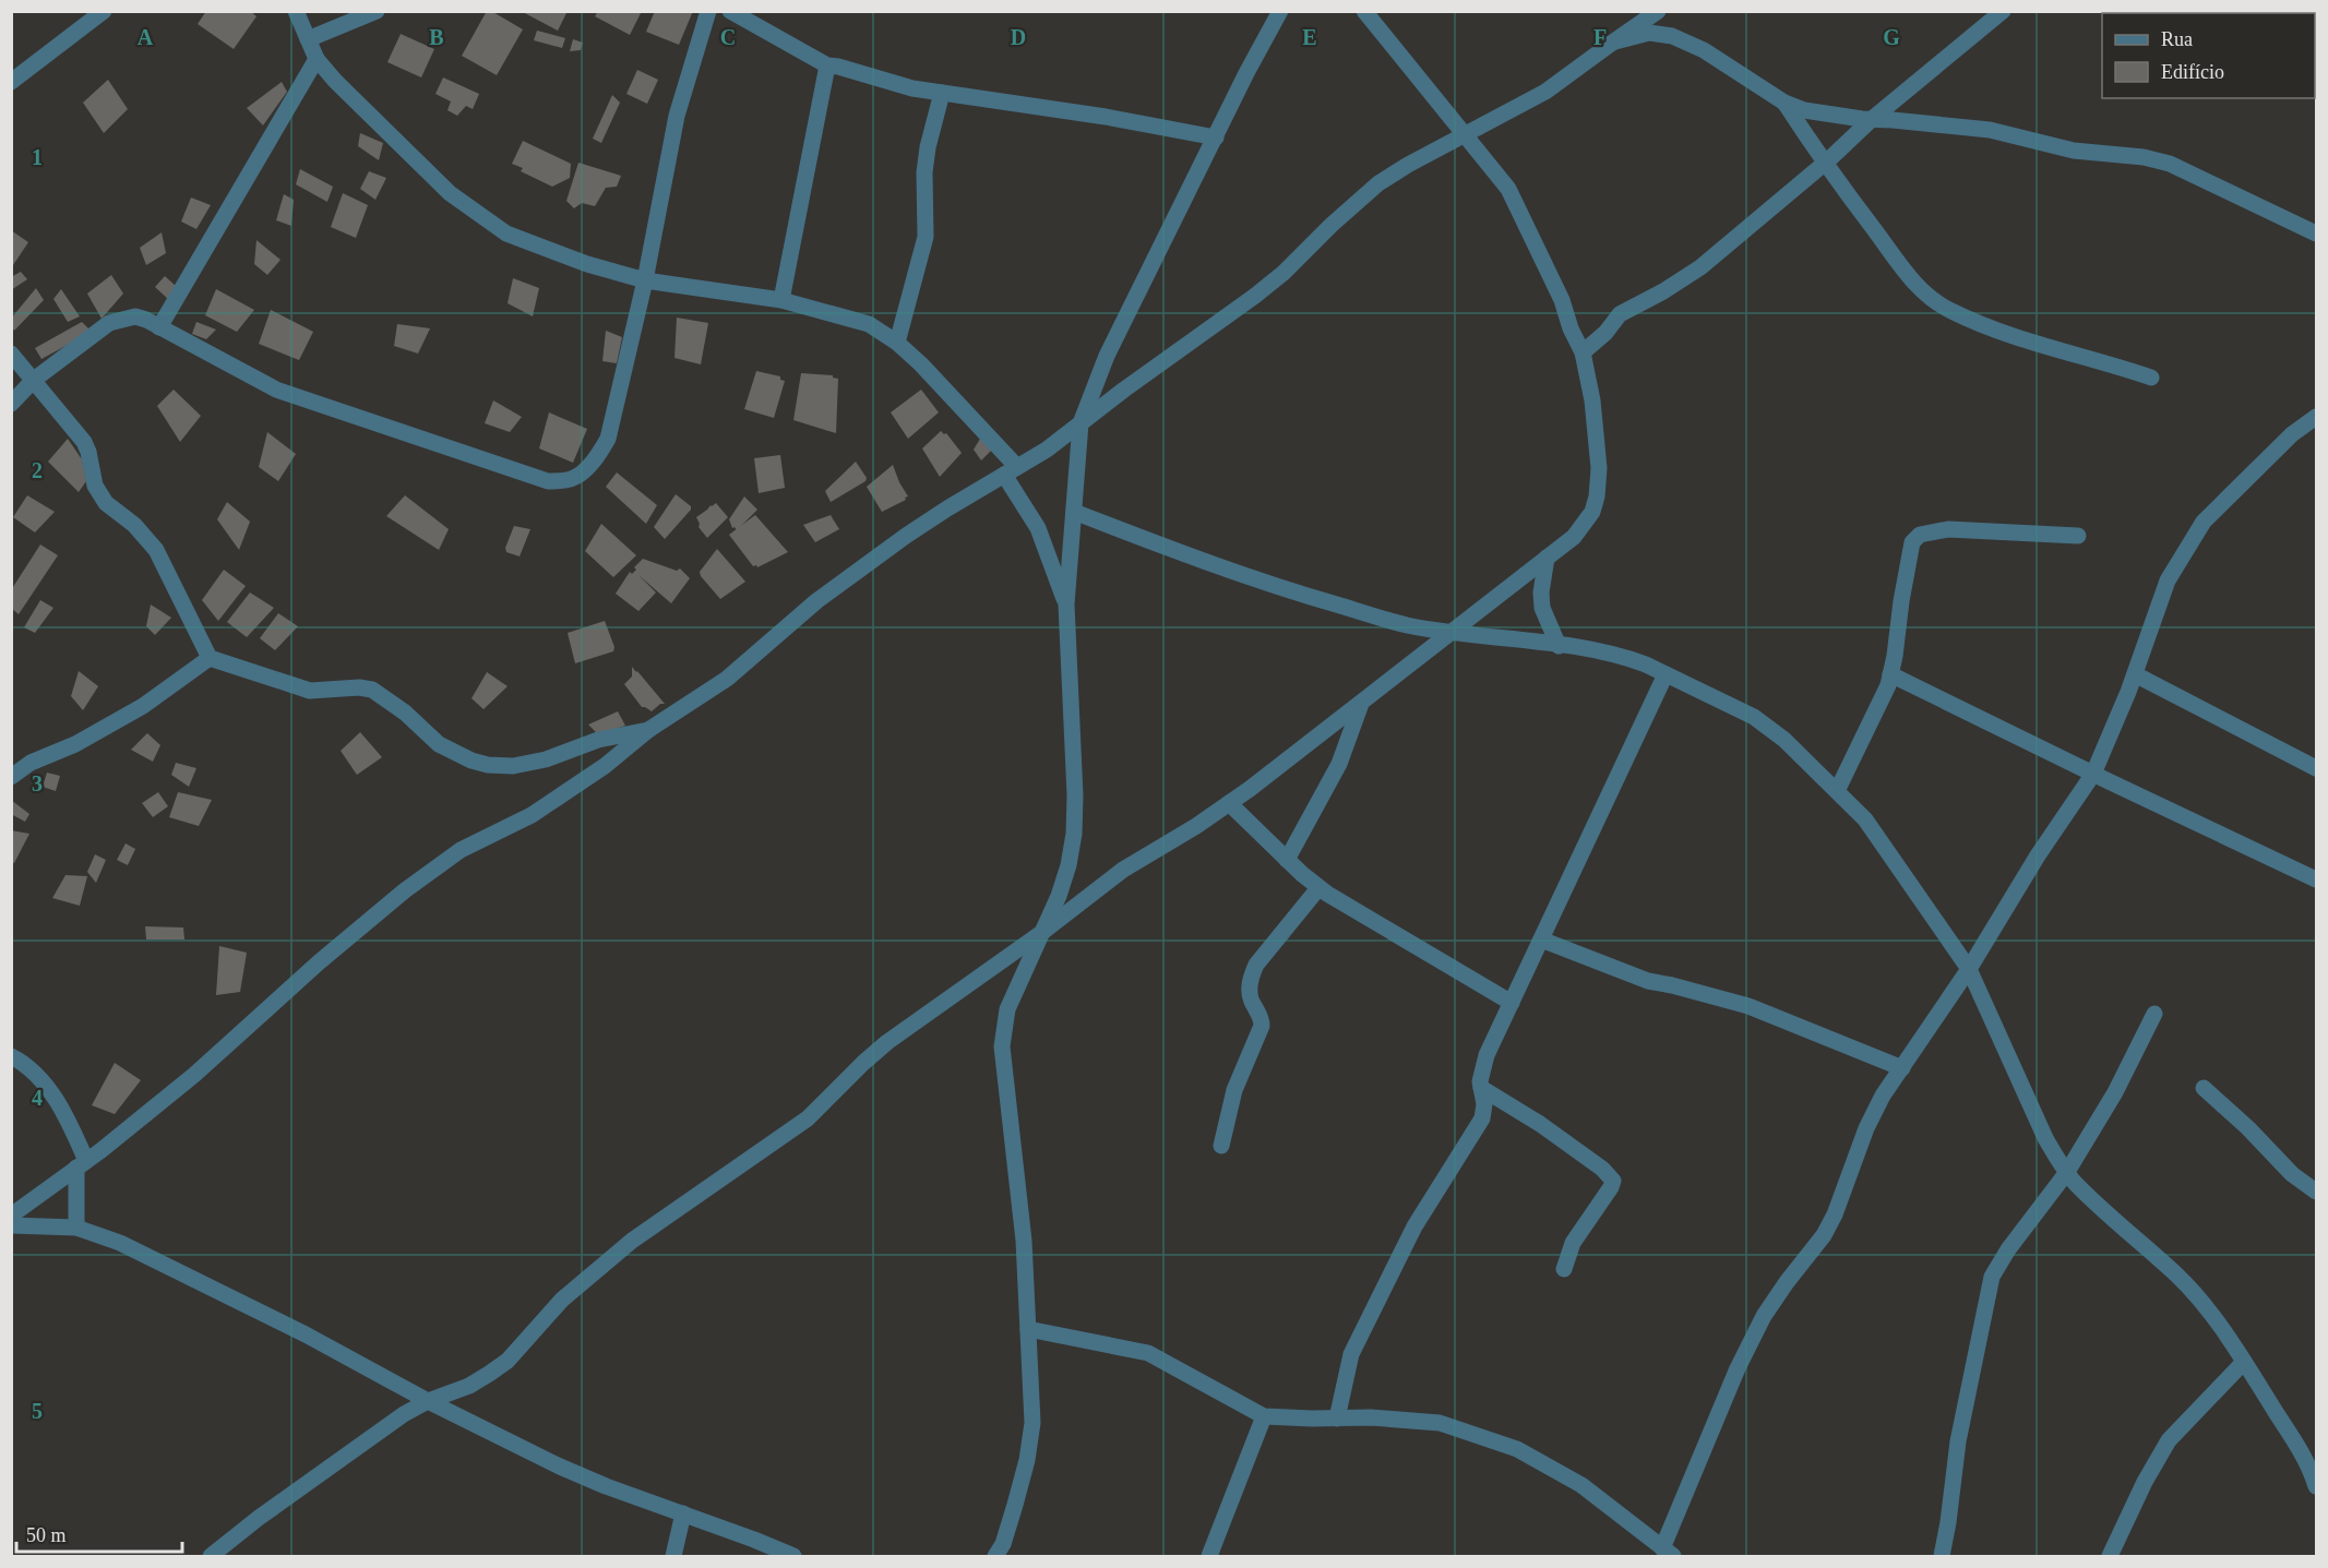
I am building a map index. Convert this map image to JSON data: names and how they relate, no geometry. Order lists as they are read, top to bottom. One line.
{"legend":["Rua","Edifício"],"scale_bar":"50 m","grid":{"columns":["A","B","C","D","E","F","G"],"rows":["1","2","3","4","5"]}}
